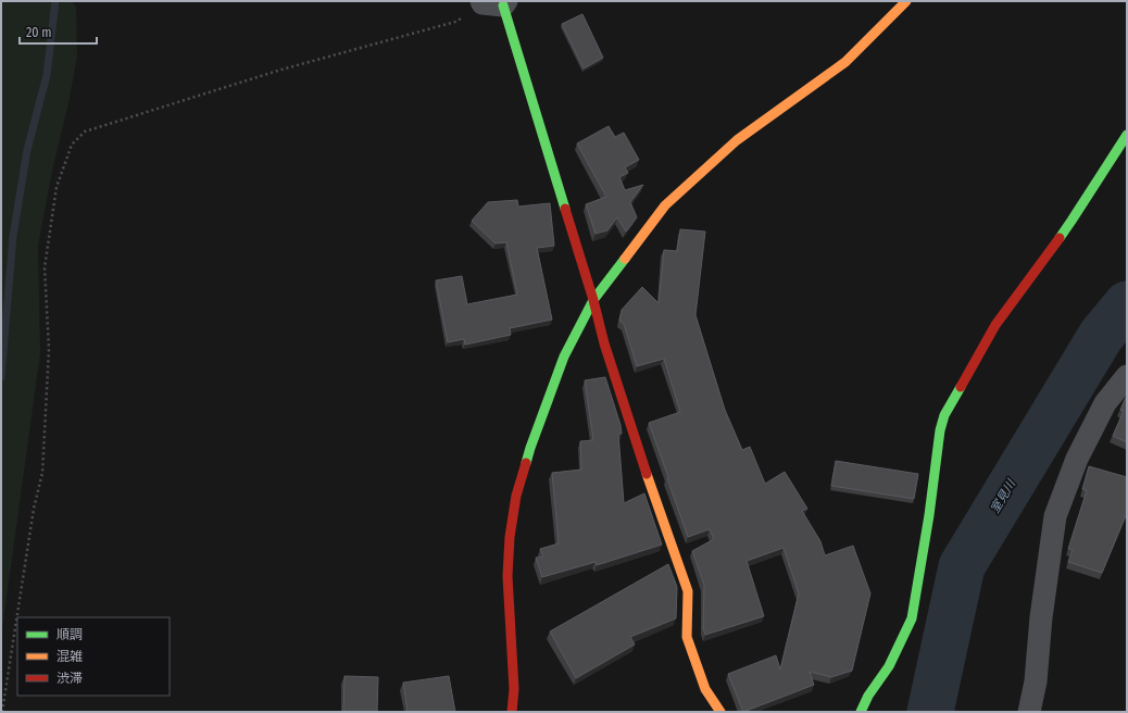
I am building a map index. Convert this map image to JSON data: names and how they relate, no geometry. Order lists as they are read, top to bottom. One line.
{"water":["室見川"],"legend":["順調","混雑","渋滞"],"scale_bar":"20 m"}
